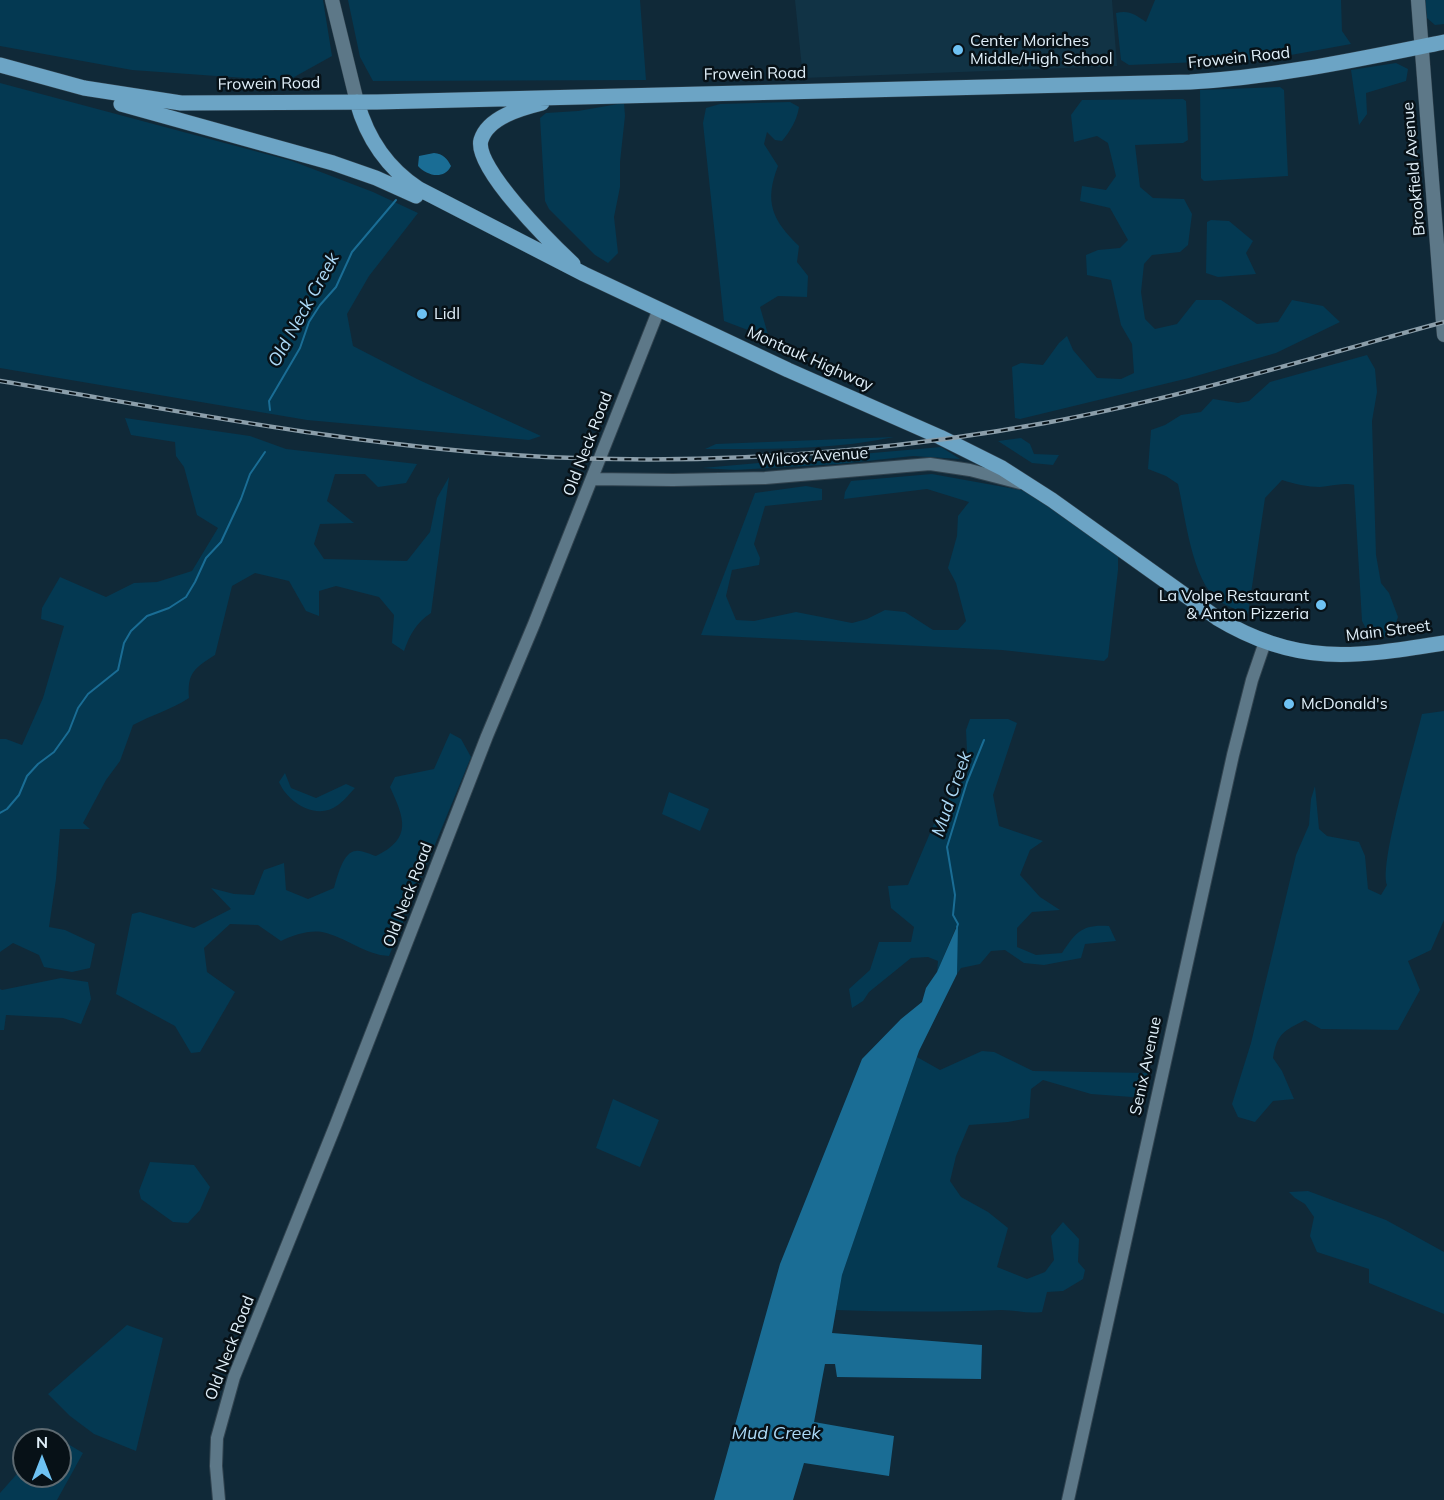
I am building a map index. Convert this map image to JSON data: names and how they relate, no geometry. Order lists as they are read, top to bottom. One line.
{"streets":{"main road":["Frowein Road","Brookfield Avenue","Montauk Highway","Main Street"],"street":["Old Neck Road","Wilcox Avenue","Senix Avenue"]},"crossings":[["Frowein Road","Brookfield Avenue"],["Frowein Road","Montauk Highway"],["Montauk Highway","Old Neck Road"],["Montauk Highway","Wilcox Avenue"],["Montauk Highway","Main Street"],["Montauk Highway","Senix Avenue"],["Old Neck Road","Wilcox Avenue"],["Main Street","Senix Avenue"]],"water":["Old Neck Creek","Mud Creek"],"places":["Center Moriches Middle/High School","Lidl","La Volpe Restaurant & Anton Pizzeria","McDonald's"],"north":"top"}
